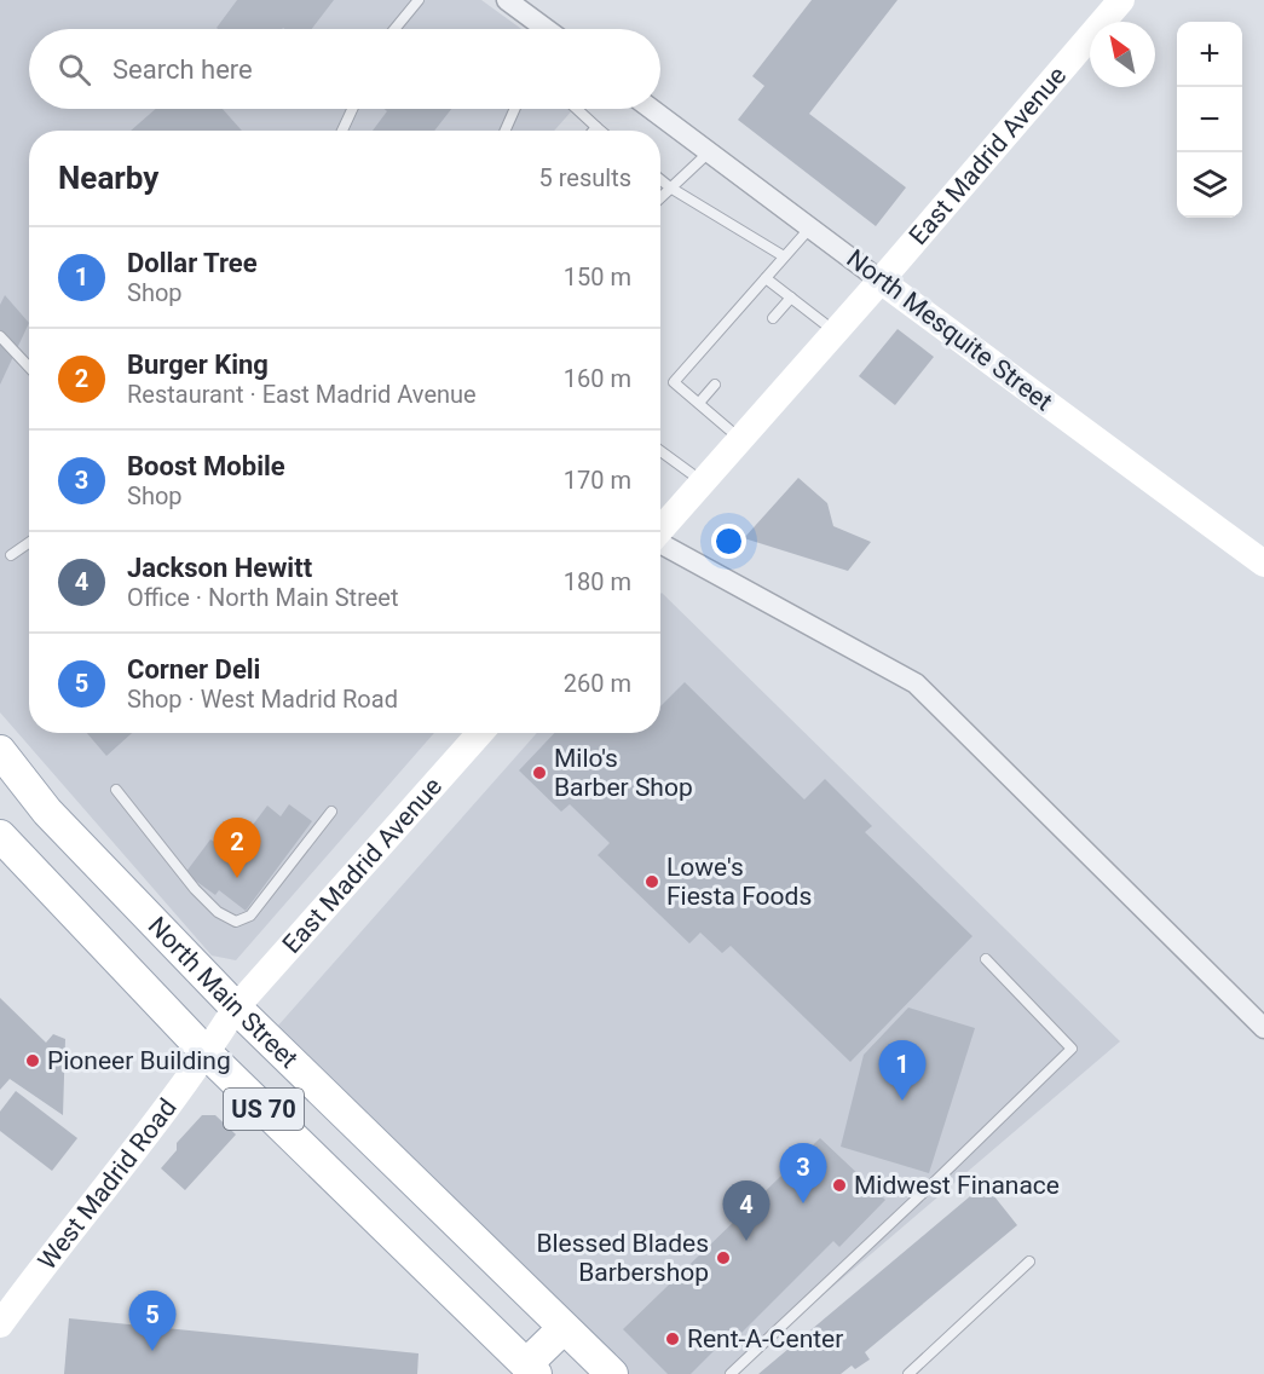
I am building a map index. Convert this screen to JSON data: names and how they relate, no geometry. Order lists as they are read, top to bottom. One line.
{"streets":{"main road":["North Main Street","US 70"],"street":["East Madrid Avenue","North Mesquite Street","West Madrid Road"]},"crossings":[["East Madrid Avenue","North Mesquite Street"],["East Madrid Avenue","North Main Street"],["East Madrid Avenue","West Madrid Road"],["North Main Street","West Madrid Road"]],"places":["Milo's Barber Shop","Lowe's Fiesta Foods","Pioneer Building","Midwest Finanace","Blessed Blades Barbershop","Rent-A-Center"],"north":"top left","page":{"map_buttons":["+","−"],"search":"Search here","heading":["Nearby","5 results"],"list":[{"mark":"1","name":"Dollar Tree","note":"Shop","value":"150 m"},{"mark":"2","name":"Burger King","note":"Restaurant · East Madrid Avenue","value":"160 m"},{"mark":"3","name":"Boost Mobile","note":"Shop","value":"170 m"},{"mark":"4","name":"Jackson Hewitt","note":"Office · North Main Street","value":"180 m"},{"mark":"5","name":"Corner Deli","note":"Shop · West Madrid Road","value":"260 m"}],"pins":["2","1","3","4","5"]}}
